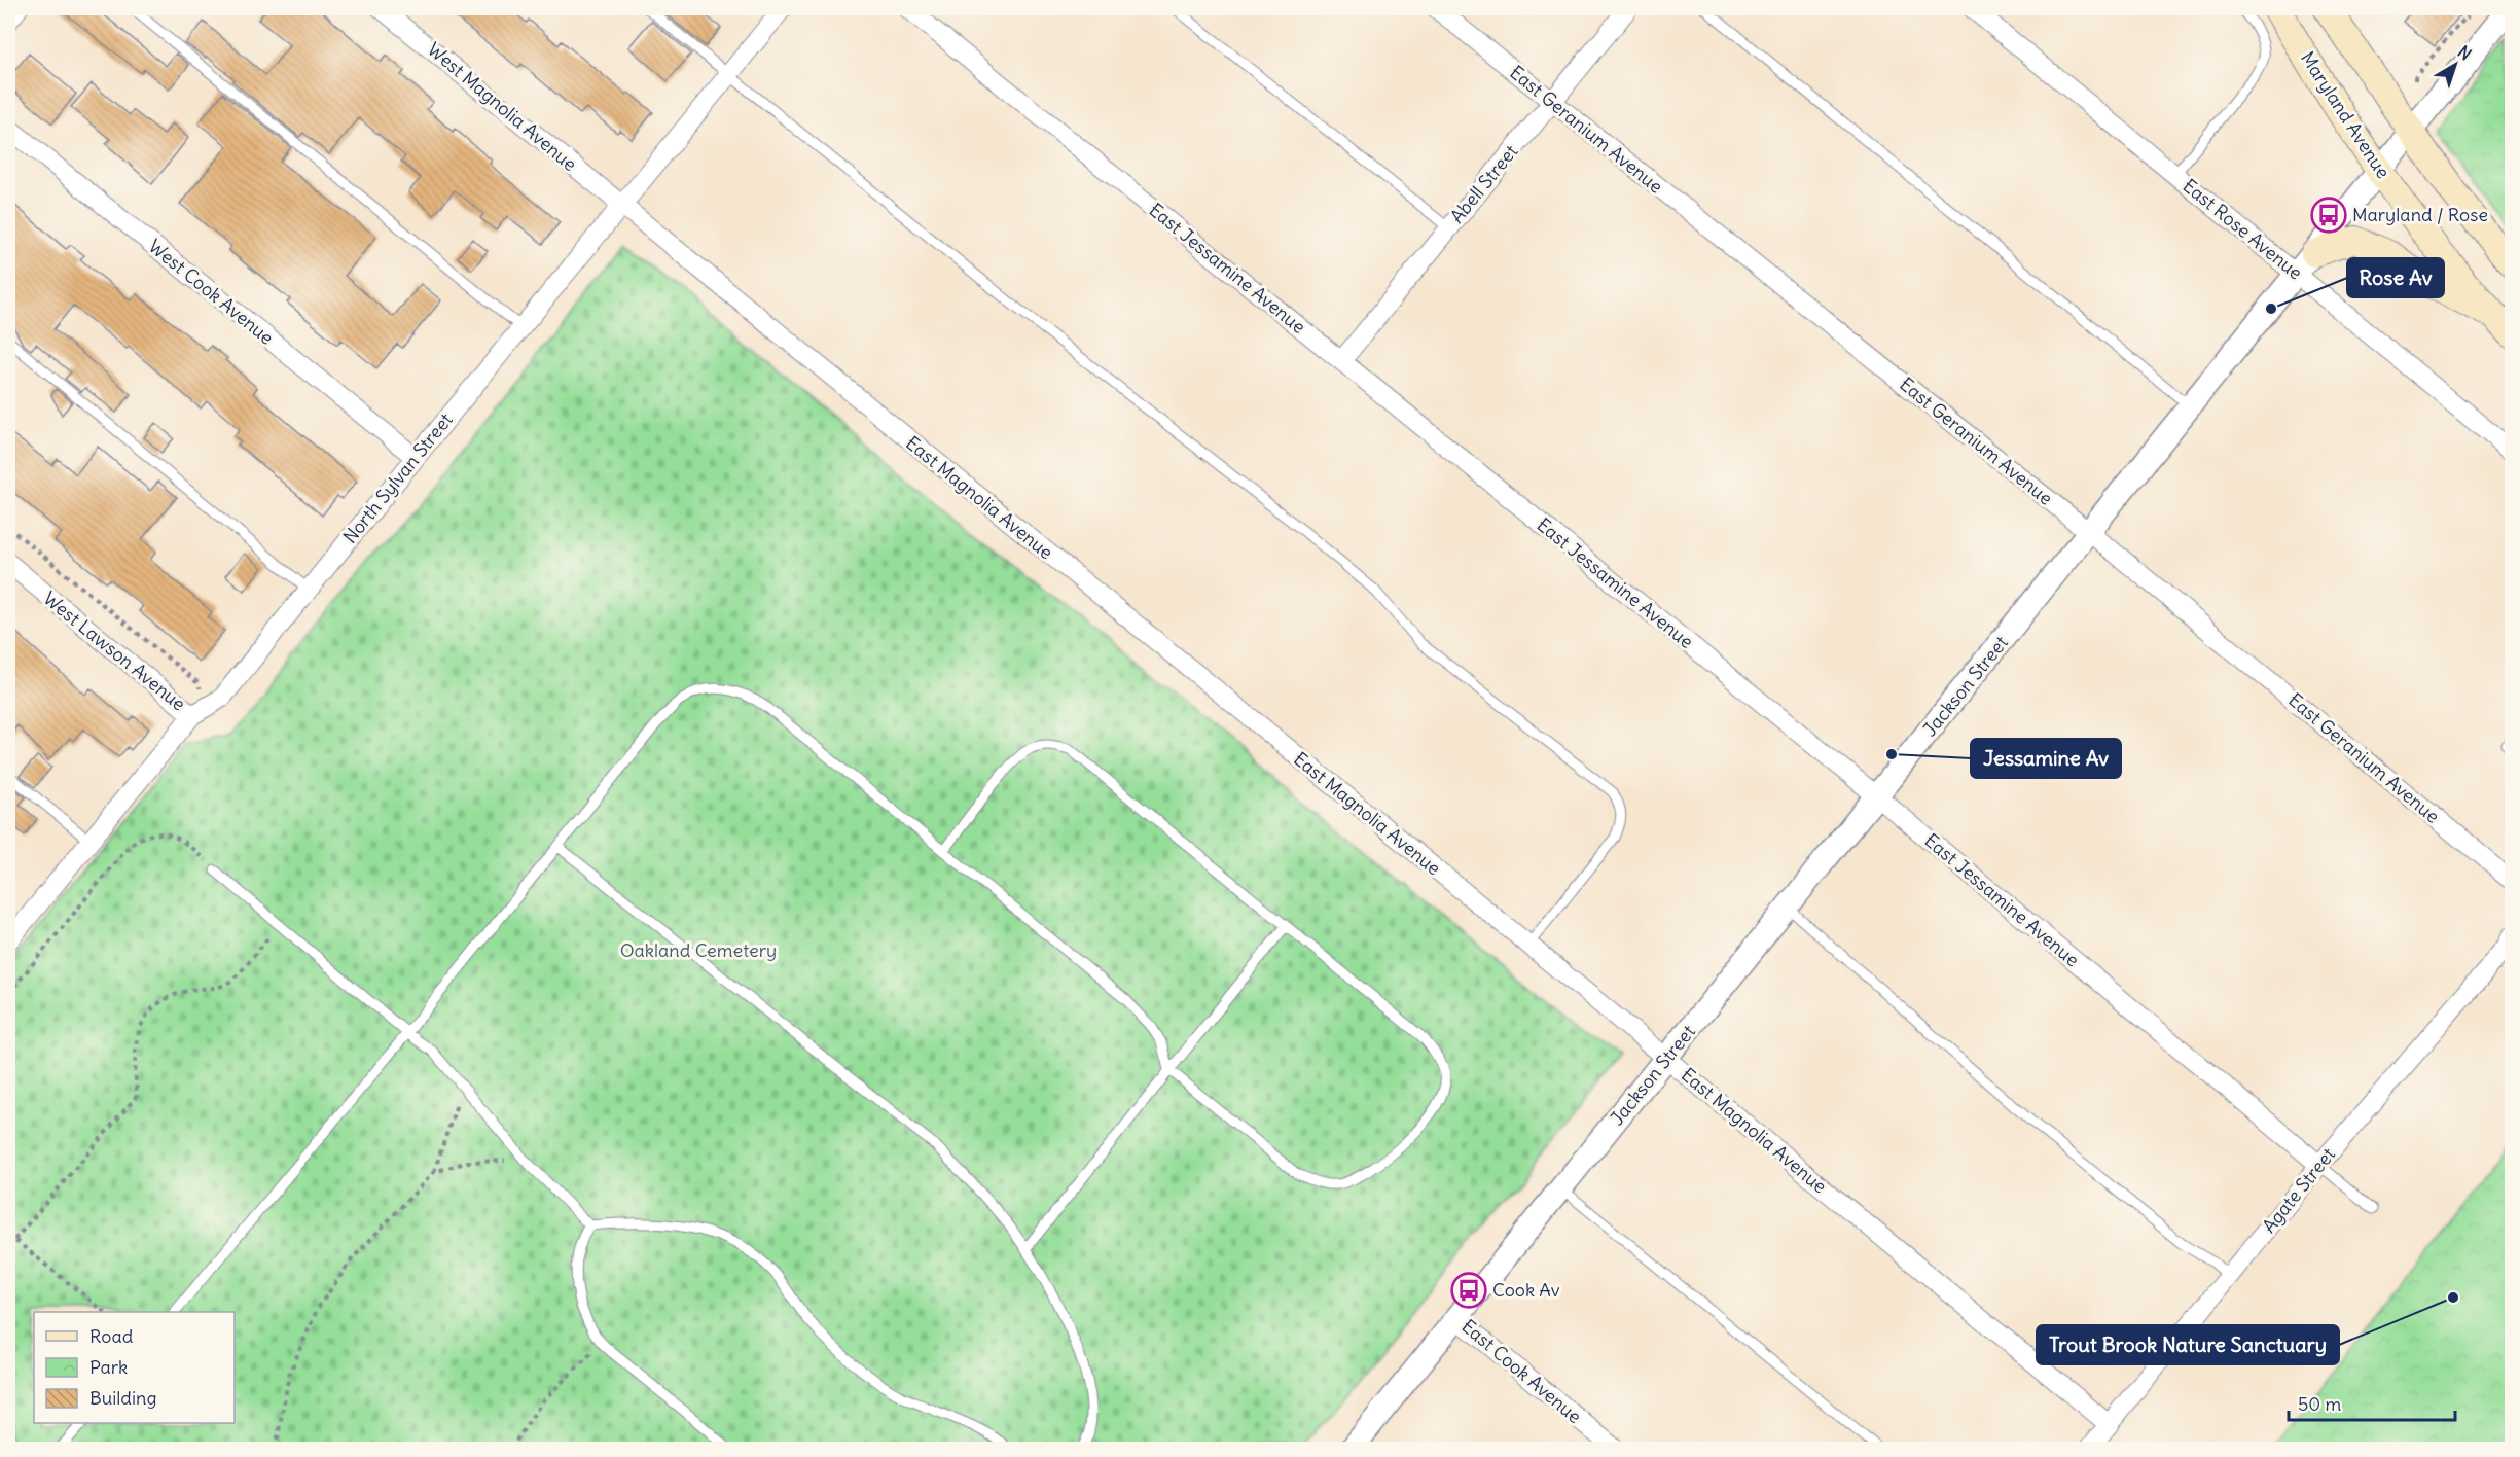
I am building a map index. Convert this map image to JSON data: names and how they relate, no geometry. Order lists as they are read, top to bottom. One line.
{"streets":{"main road":["Maryland Avenue"],"street":["West Magnolia Avenue","East Geranium Avenue","Abell Street","East Rose Avenue","East Jessamine Avenue","West Cook Avenue","North Sylvan Street","East Magnolia Avenue","West Lawson Avenue","Jackson Street","Agate Street","East Cook Avenue"]},"crossings":[["West Magnolia Avenue","North Sylvan Street"],["West Magnolia Avenue","East Magnolia Avenue"],["Maryland Avenue","Jackson Street"],["East Geranium Avenue","Abell Street"],["East Geranium Avenue","Jackson Street"],["Abell Street","East Jessamine Avenue"],["East Rose Avenue","Jackson Street"],["East Jessamine Avenue","Jackson Street"],["East Jessamine Avenue","Agate Street"],["West Cook Avenue","North Sylvan Street"],["North Sylvan Street","East Magnolia Avenue"],["North Sylvan Street","West Lawson Avenue"],["East Magnolia Avenue","Jackson Street"],["East Magnolia Avenue","Agate Street"],["Jackson Street","East Cook Avenue"]],"parks":["Oakland Cemetery"],"places":{"bus stop":["Maryland / Rose","Cook Av"],"other":["Rose Av","Jessamine Av","Trout Brook Nature Sanctuary"]},"legend":["Road","Park","Building"],"scale_bar":"50 m","north":"top right"}
